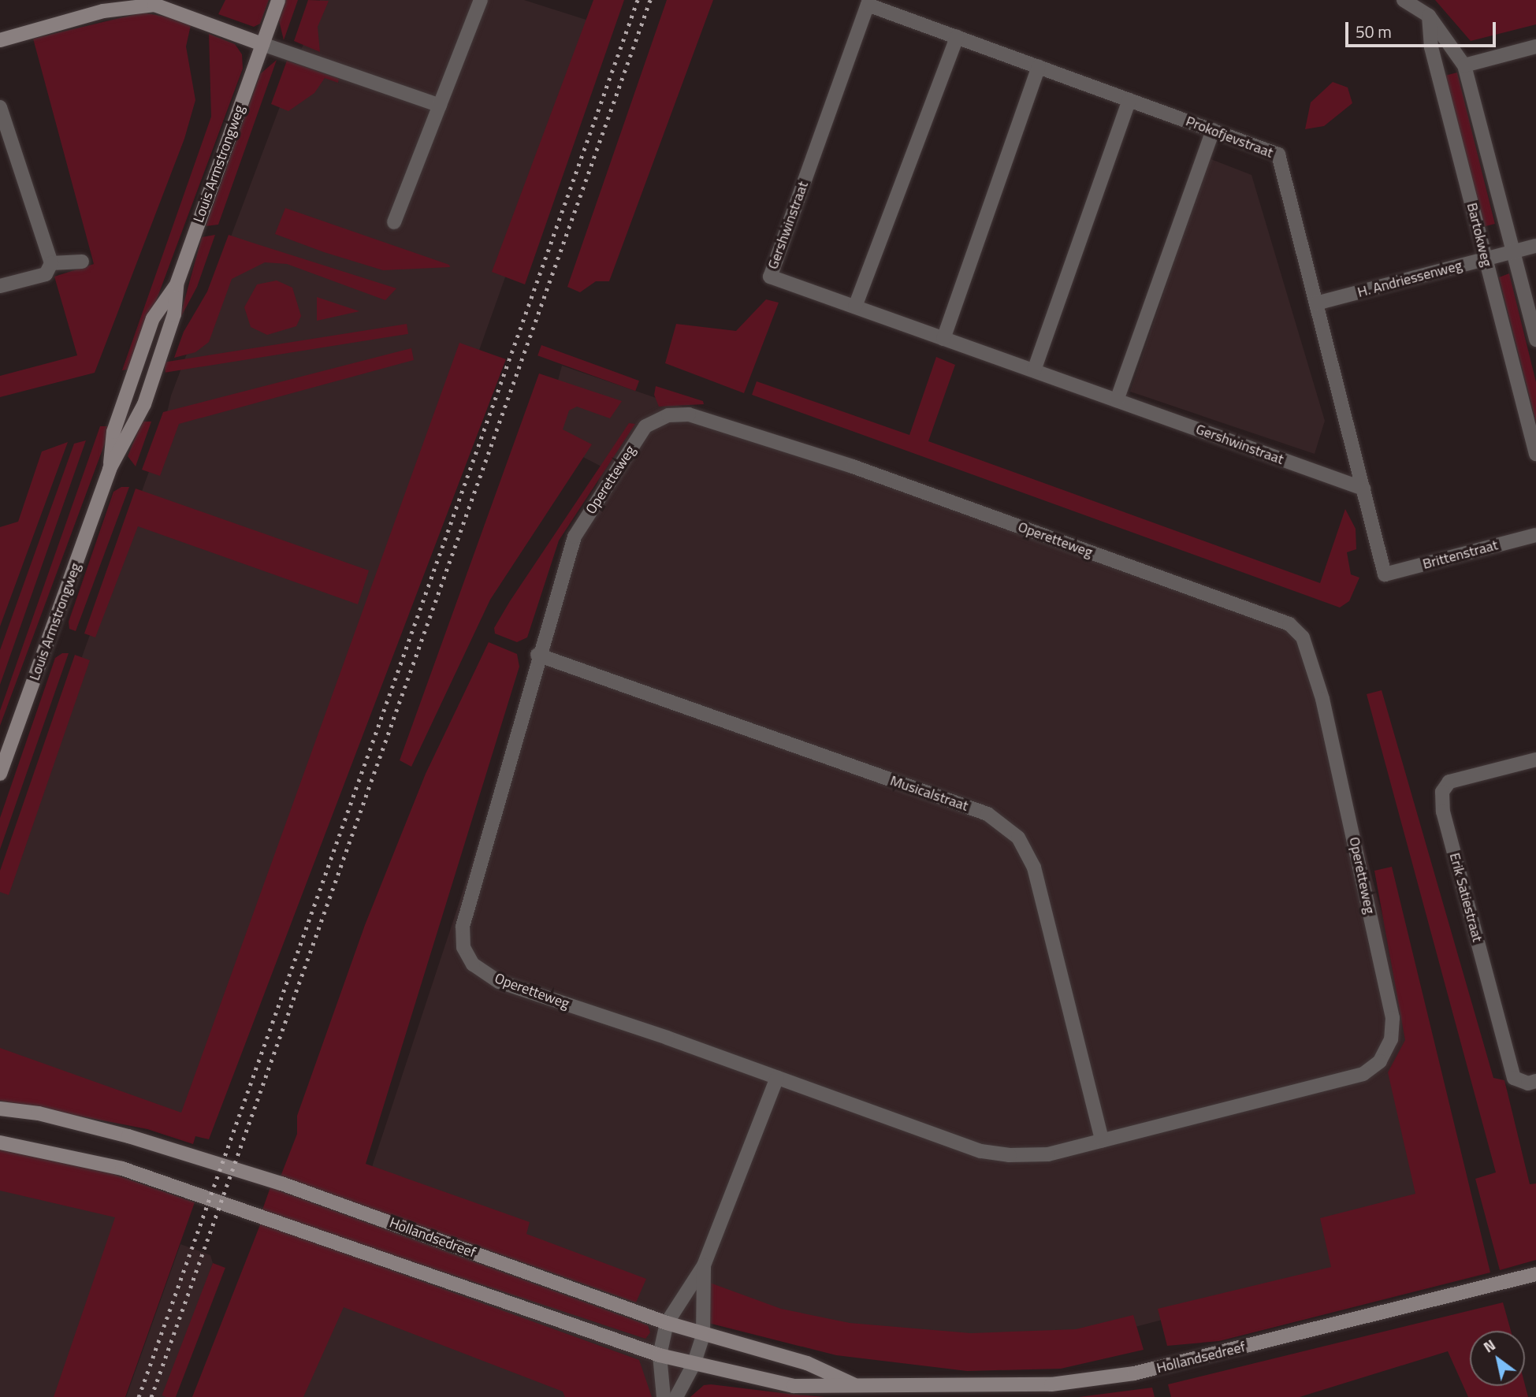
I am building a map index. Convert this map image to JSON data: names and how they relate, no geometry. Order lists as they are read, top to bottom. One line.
{"streets":{"main road":["Louis Armstrongweg","Hollandsedreef"],"street":["Prokofjevstraat","Gershwinstraat","Bartokweg","H. Andriessenweg","Operetteweg","Brittenstraat","Musicalstraat","Erik Satiestraat"]},"crossings":[["Prokofjevstraat","Gershwinstraat"],["Prokofjevstraat","H. Andriessenweg"],["Prokofjevstraat","Brittenstraat"],["Bartokweg","H. Andriessenweg"],["Operetteweg","Musicalstraat"]],"scale_bar":"50 m","north":"top left"}
